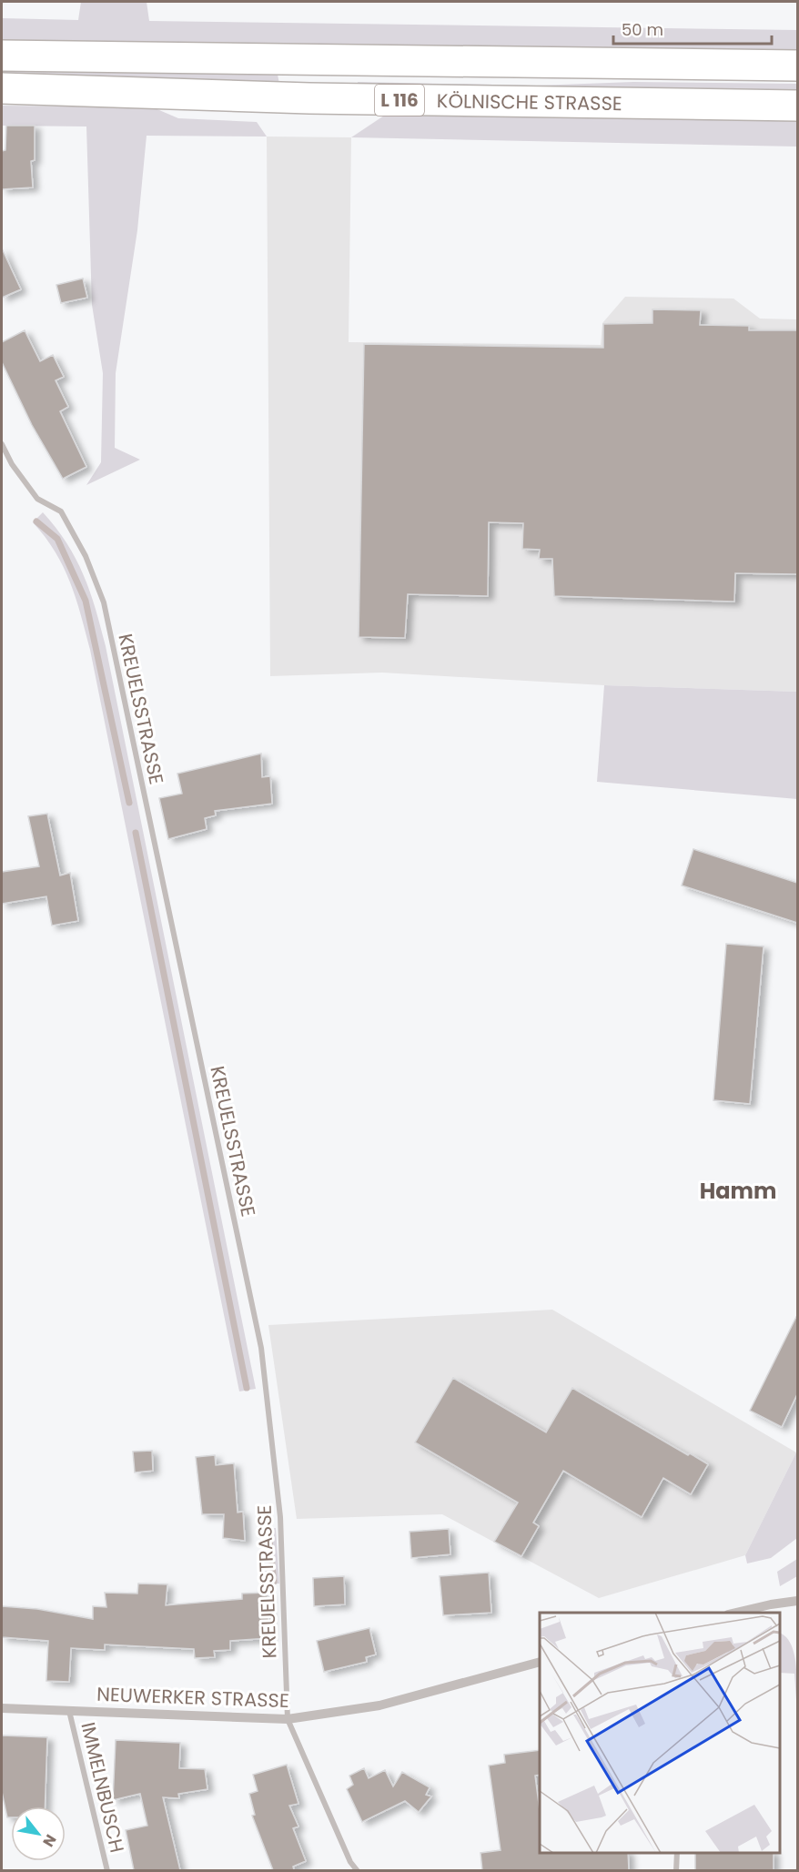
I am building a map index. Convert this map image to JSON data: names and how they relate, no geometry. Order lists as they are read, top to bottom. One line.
{"streets":{"main road":["L 116","KÖLNISCHE STRASSE"],"street":["KREUELSSTRASSE","NEUWERKER STRASSE","IMMELNBUSCH"]},"crossings":[["KREUELSSTRASSE","NEUWERKER STRASSE"],["NEUWERKER STRASSE","IMMELNBUSCH"]],"districts":["Hamm"],"scale_bar":"50 m","north":"bottom right"}
